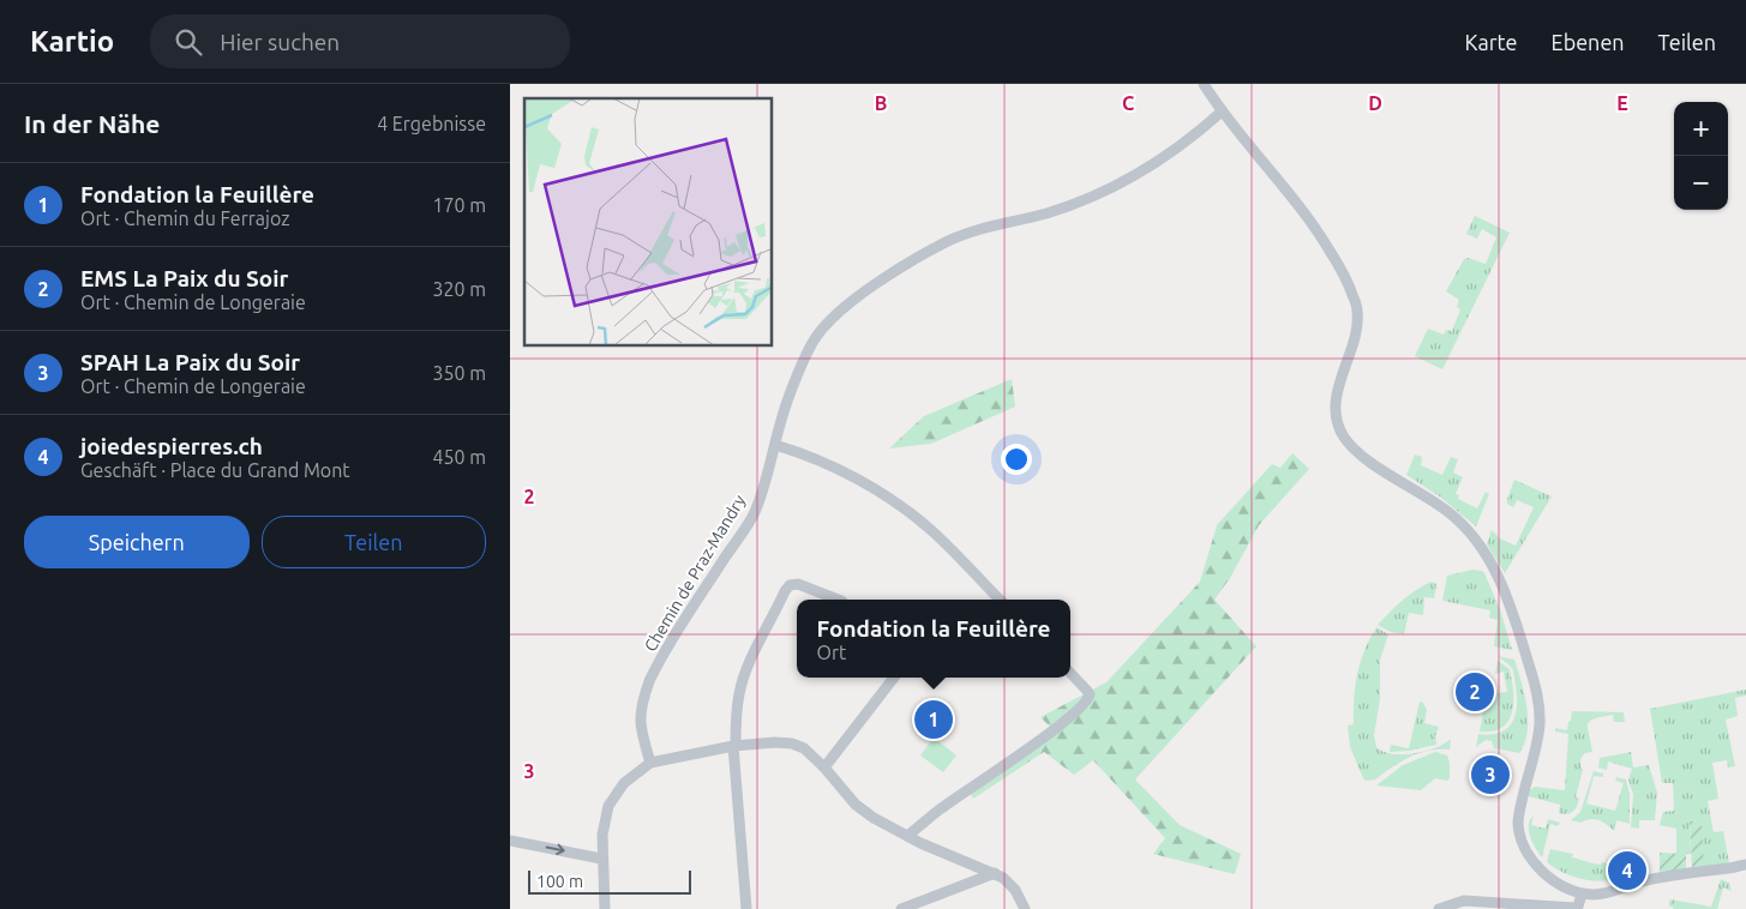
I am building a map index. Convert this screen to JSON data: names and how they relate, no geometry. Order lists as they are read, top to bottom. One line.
{"streets":{"street":["Chemin de Praz-Mandry"]},"scale_bar":"100 m","page":{"header":"Kartio","search":"Hier suchen","nav":["Karte","Ebenen","Teilen"],"heading":["In der Nähe","4 Ergebnisse"],"map_buttons":["+","−"],"list":[{"mark":"1","name":"Fondation la Feuillère","note":"Ort · Chemin du Ferrajoz","value":"170 m"},{"mark":"2","name":"EMS La Paix du Soir","note":"Ort · Chemin de Longeraie","value":"320 m"},{"mark":"3","name":"SPAH La Paix du Soir","note":"Ort · Chemin de Longeraie","value":"350 m"},{"mark":"4","name":"joiedespierres.ch","note":"Geschäft · Place du Grand Mont","value":"450 m"}],"buttons":["Speichern","Teilen"],"popup":["Fondation la Feuillère","Ort"],"pins":["2","1","3","4"],"scale":"100 m"},"grid":{"columns":["B","C","D","E"],"rows":["2","3"]}}
